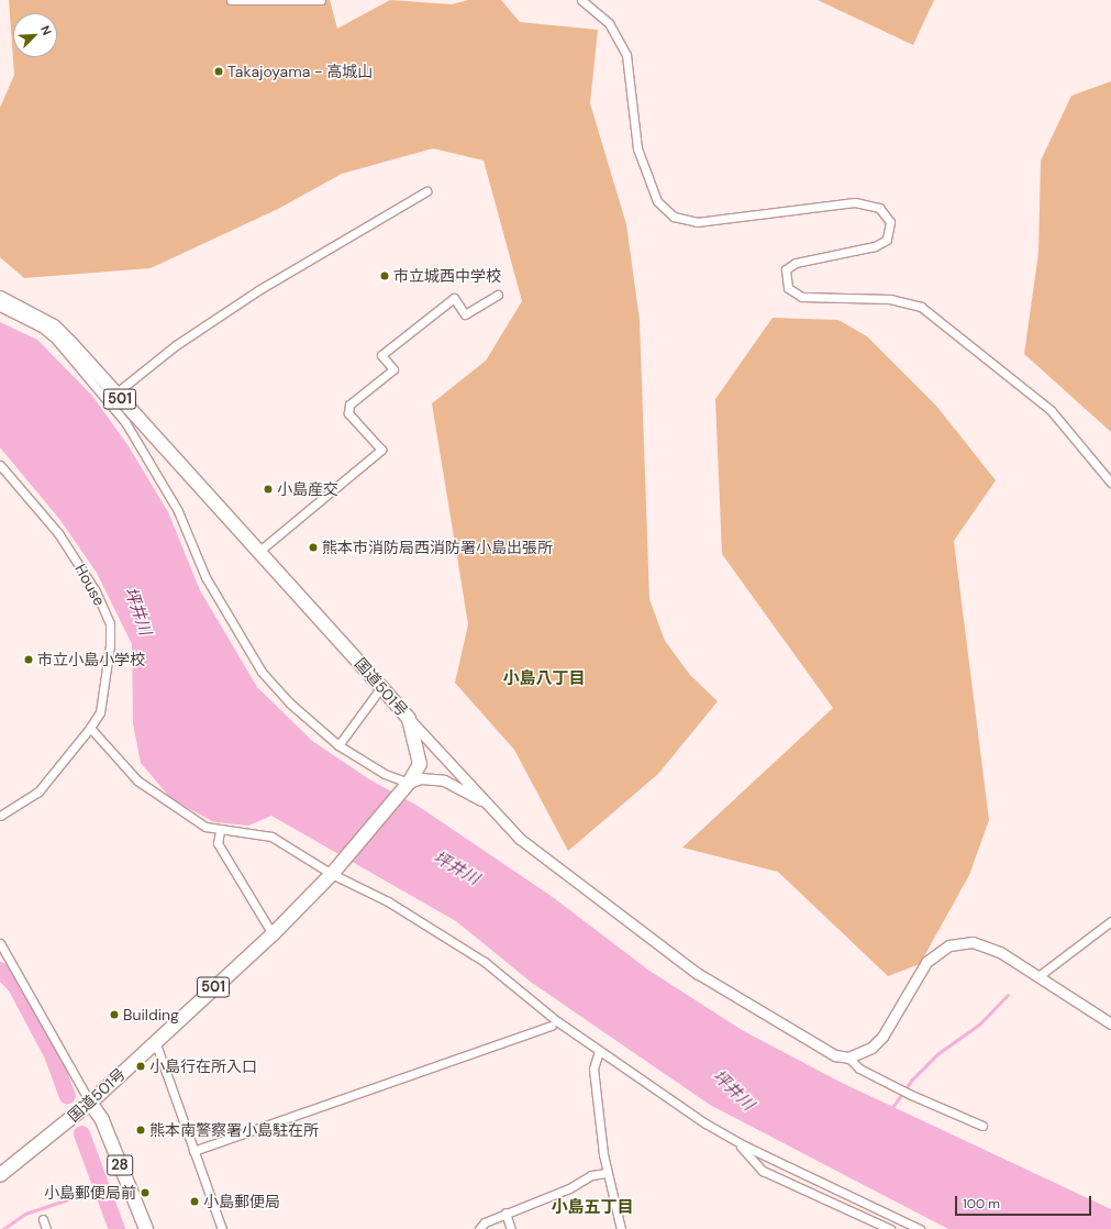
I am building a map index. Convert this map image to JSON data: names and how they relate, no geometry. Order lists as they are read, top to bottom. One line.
{"streets":{"main road":["501","国道501号","28"],"street":["House"]},"crossings":[["国道501号","28"]],"districts":["小島八丁目","小島五丁目"],"water":["坪井川"],"places":["Takajoyama - 高城山","市立城西中学校","小島産交","熊本市消防局西消防署小島出張所","市立小島小学校","Building","小島行在所入口","熊本南警察署小島駐在所","小島郵便局前","小島郵便局"],"scale_bar":"100 m","north":"top right"}
